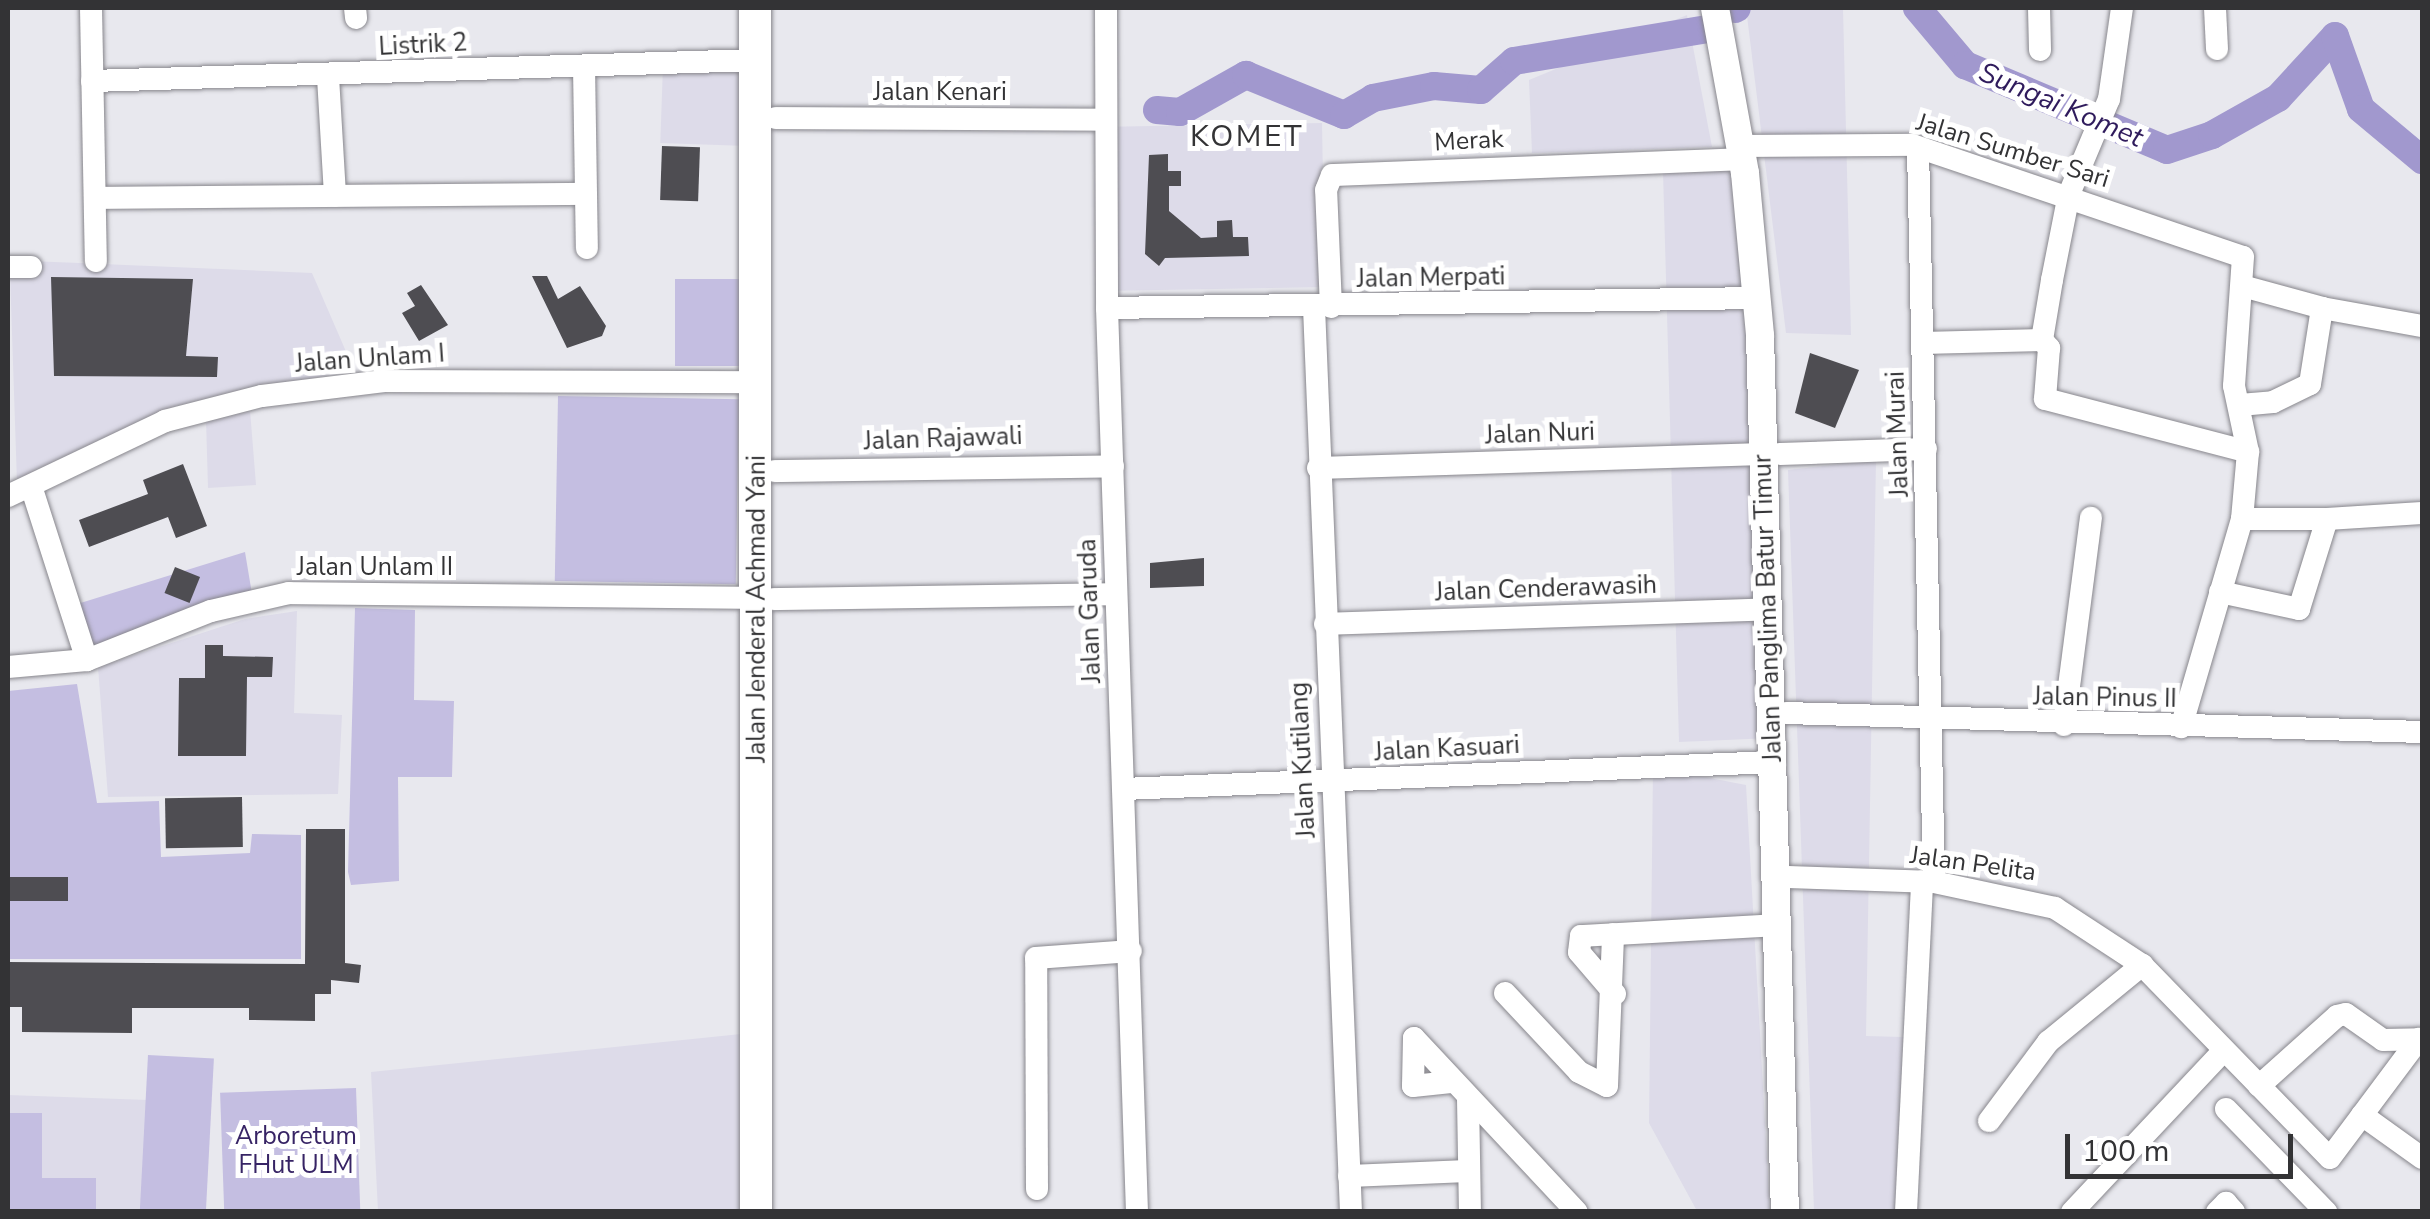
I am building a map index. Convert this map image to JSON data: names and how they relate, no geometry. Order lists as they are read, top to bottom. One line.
{"streets":{"highway":["Jalan Jenderal Achmad Yani"],"main road":["Jalan Panglima Batur Timur"],"street":["Listrik 2","Jalan Kenari","Merak","Jalan Sumber Sari","Jalan Merpati","Jalan Unlam I","Jalan Nuri","Jalan Murai","Jalan Rajawali","Jalan Unlam II","Jalan Cenderawasih","Jalan Garuda","Jalan Pinus II","Jalan Kasuari","Jalan Kutilang","Jalan Pelita"]},"crossings":[["Listrik 2","Jalan Jenderal Achmad Yani"],["Jalan Kenari","Jalan Jenderal Achmad Yani"],["Jalan Kenari","Jalan Garuda"],["Merak","Jalan Sumber Sari"],["Merak","Jalan Merpati"],["Merak","Jalan Panglima Batur Timur"],["Merak","Jalan Kutilang"],["Jalan Sumber Sari","Jalan Murai"],["Jalan Sumber Sari","Jalan Panglima Batur Timur"],["Jalan Merpati","Jalan Panglima Batur Timur"],["Jalan Merpati","Jalan Garuda"],["Jalan Merpati","Jalan Kutilang"],["Jalan Unlam I","Jalan Jenderal Achmad Yani"],["Jalan Nuri","Jalan Murai"],["Jalan Nuri","Jalan Panglima Batur Timur"],["Jalan Nuri","Jalan Kutilang"],["Jalan Murai","Jalan Pinus II"],["Jalan Murai","Jalan Pelita"],["Jalan Rajawali","Jalan Jenderal Achmad Yani"],["Jalan Rajawali","Jalan Garuda"],["Jalan Unlam II","Jalan Jenderal Achmad Yani"],["Jalan Unlam II","Jalan Garuda"],["Jalan Cenderawasih","Jalan Panglima Batur Timur"],["Jalan Cenderawasih","Jalan Kutilang"],["Jalan Panglima Batur Timur","Jalan Pinus II"],["Jalan Panglima Batur Timur","Jalan Kasuari"],["Jalan Panglima Batur Timur","Jalan Pelita"],["Jalan Garuda","Jalan Kasuari"],["Jalan Kasuari","Jalan Kutilang"]],"districts":["KOMET"],"water":["Sungai Komet"],"parks":["Arboretum FHut ULM"],"scale_bar":"100 m"}
